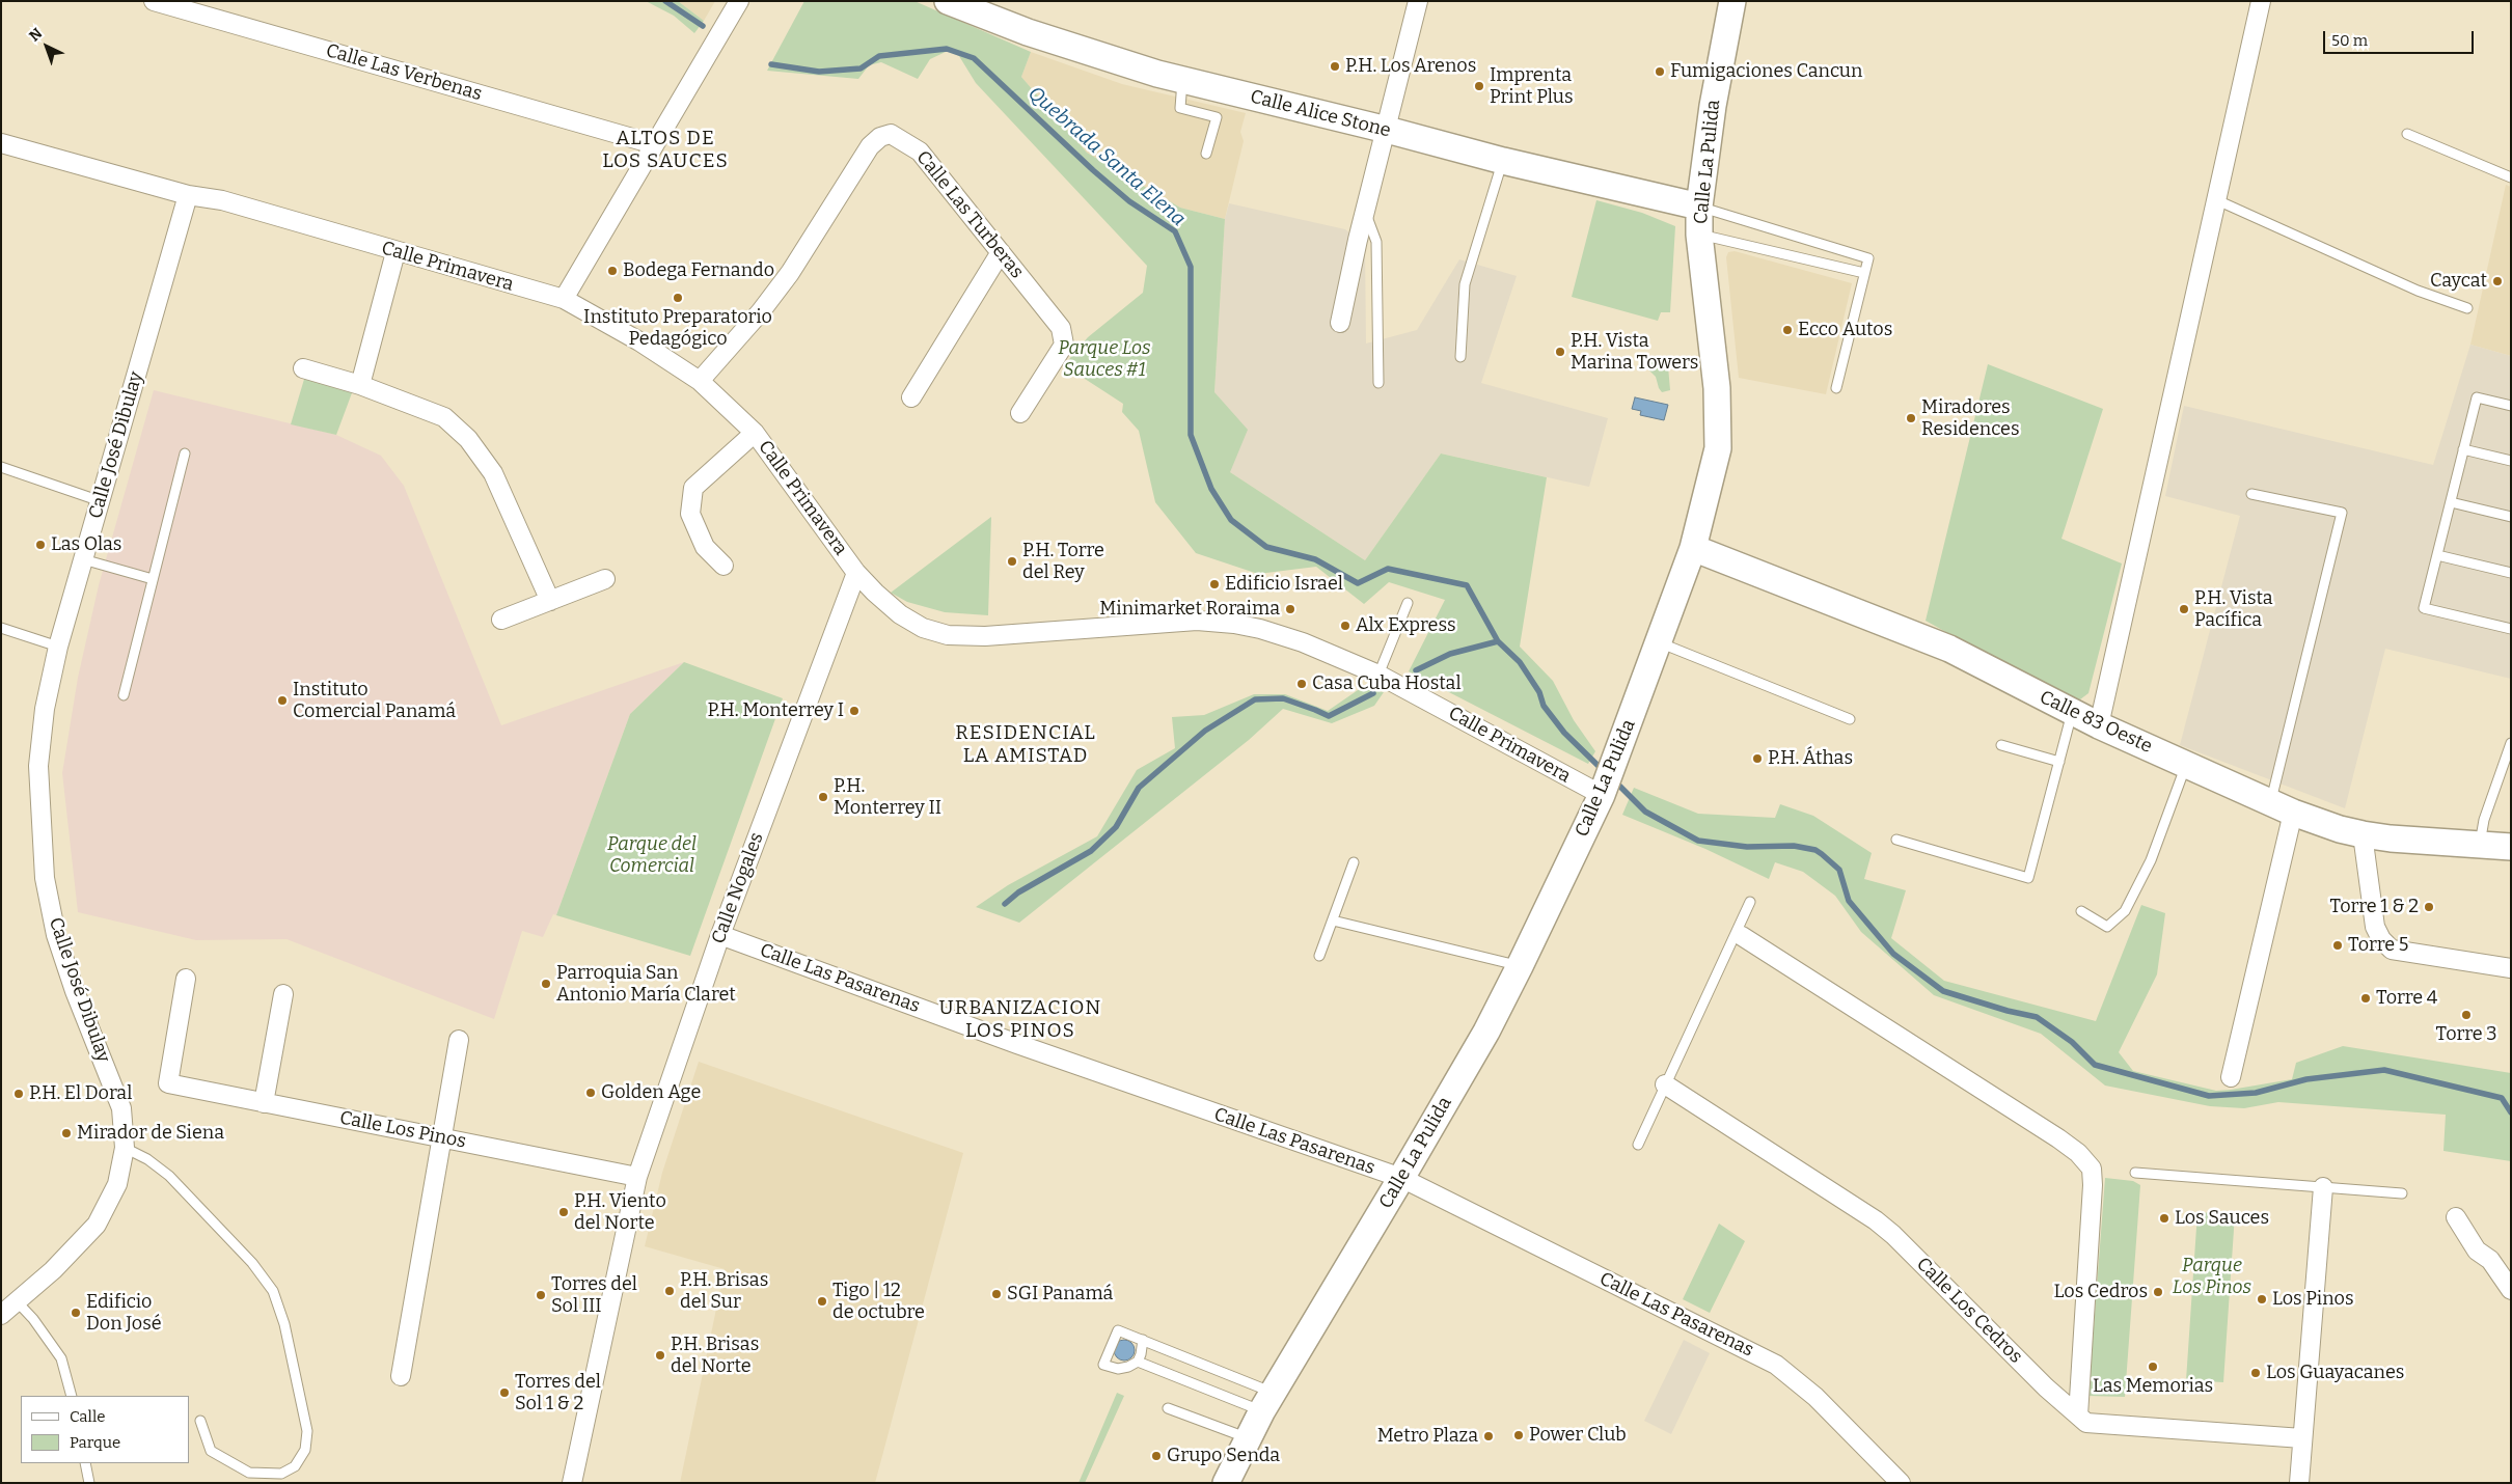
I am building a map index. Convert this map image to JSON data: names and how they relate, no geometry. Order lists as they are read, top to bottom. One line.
{"streets":{"street":["Calle Las Verbenas","Calle Alice Stone","Calle La Pulida","Calle Las Turberas","Calle Primavera","Calle José Dibulay","Calle 83 Oeste","Calle Nogales","Calle Las Pasarenas","Calle Los Pinos","Calle Los Cedros"]},"crossings":[["Calle Alice Stone","Calle La Pulida"],["Calle La Pulida","Calle Primavera"],["Calle La Pulida","Calle 83 Oeste"],["Calle La Pulida","Calle Las Pasarenas"],["Calle Las Turberas","Calle Primavera"],["Calle Primavera","Calle José Dibulay"],["Calle Primavera","Calle Nogales"],["Calle Nogales","Calle Las Pasarenas"],["Calle Nogales","Calle Los Pinos"]],"districts":["ALTOS DE LOS SAUCES","RESIDENCIAL LA AMISTAD","URBANIZACION LOS PINOS"],"water":["Quebrada Santa Elena"],"parks":["Parque Los Sauces #1","Parque del Comercial","Parque Los Pinos"],"places":["P.H. Los Arenos","Fumigaciones Cancun","Imprenta Print Plus","Bodega Fernando","Caycat","Instituto Preparatorio Pedagógico","Ecco Autos","P.H. Vista Marina Towers","Miradores Residences","Las Olas","P.H. Torre del Rey","Edificio Israel","Minimarket Roraima","P.H. Vista Pacífica","Alx Express","Casa Cuba Hostal","Instituto Comercial Panamá","P.H. Monterrey I","P.H. Áthas","P.H. Monterrey II","Torre 1 & 2","Torre 5","Parroquia San Antonio María Claret","Torre 4","Torre 3","Golden Age","P.H. El Doral","Mirador de Siena","P.H. Viento del Norte","Los Sauces","P.H. Brisas del Sur","Los Cedros","SGI Panamá","Torres del Sol III","Los Pinos","Tigo | 12 de octubre","Edificio Don José","P.H. Brisas del Norte","Las Memorias","Los Guayacanes","Torres del Sol 1 & 2","Power Club","Metro Plaza","Grupo Senda"],"legend":["Calle","Parque"],"scale_bar":"50 m","north":"top left"}
